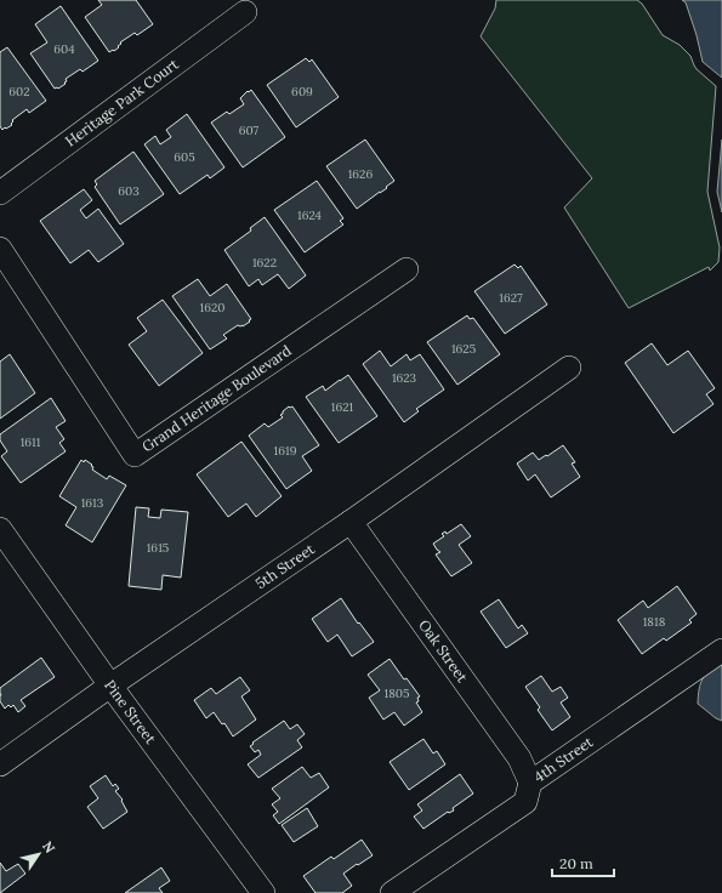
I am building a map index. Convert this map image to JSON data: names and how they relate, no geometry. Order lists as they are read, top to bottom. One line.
{"streets":{"street":["Heritage Park Court","Grand Heritage Boulevard","5th Street","Oak Street","Pine Street","4th Street"]},"crossings":[["5th Street","Oak Street"],["5th Street","Pine Street"],["Oak Street","4th Street"]],"house_numbers":["604","602","609","607","605","1626","603","1624","1622","1627","1620","1625","1623","1621","1611","1619","1613","1615","1818","1805"],"scale_bar":"20 m","north":"top right"}
